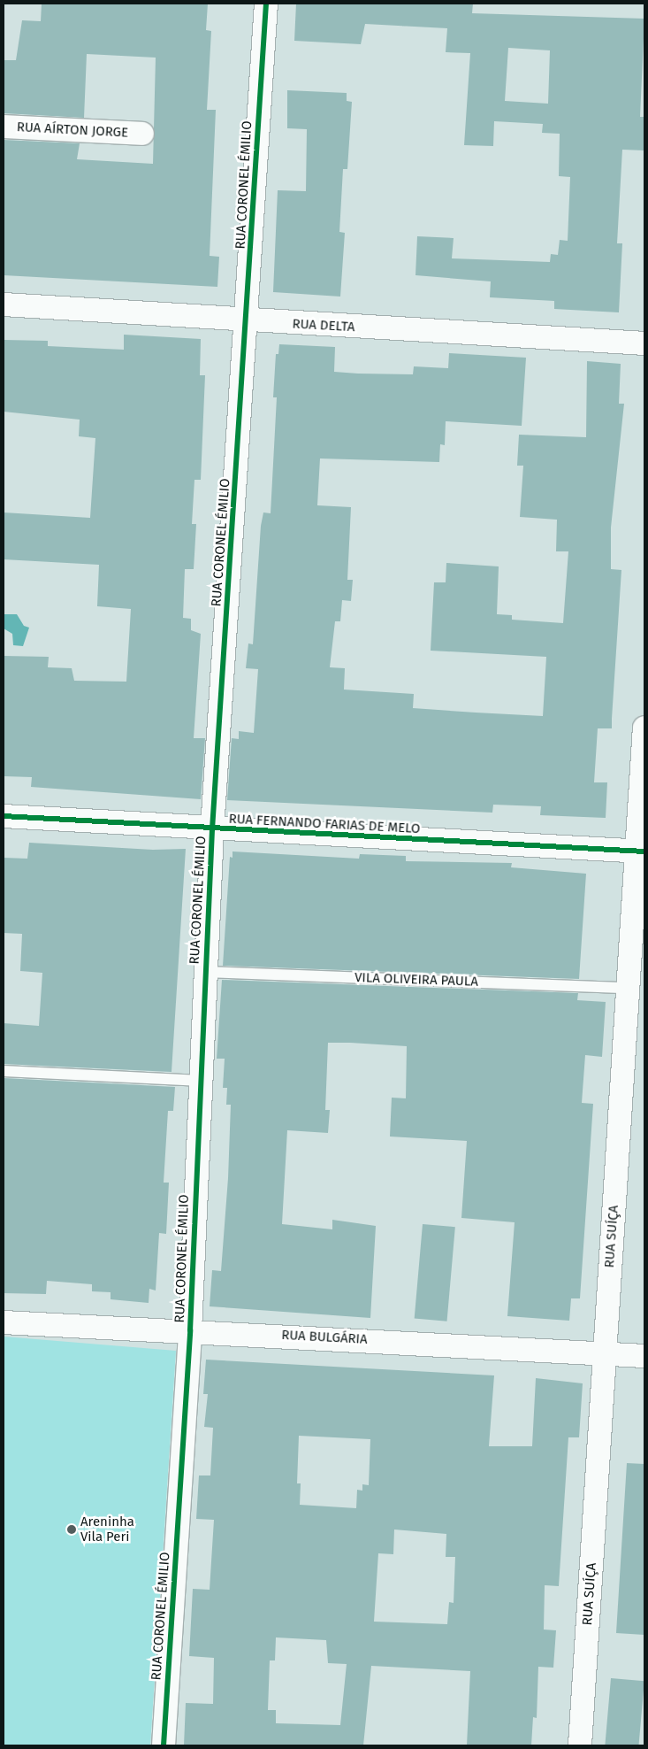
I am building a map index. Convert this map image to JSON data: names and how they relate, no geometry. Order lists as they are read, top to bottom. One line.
{"streets":{"street":["RUA AÍRTON JORGE","RUA CORONEL ÉMILIO","RUA DELTA","RUA FERNANDO FARIAS DE MELO","RUA SUÍÇA","RUA BULGÁRIA"],"lane":["VILA OLIVEIRA PAULA"]},"crossings":[["RUA CORONEL ÉMILIO","RUA DELTA"],["RUA CORONEL ÉMILIO","RUA FERNANDO FARIAS DE MELO"],["RUA CORONEL ÉMILIO","VILA OLIVEIRA PAULA"],["RUA CORONEL ÉMILIO","RUA BULGÁRIA"],["RUA FERNANDO FARIAS DE MELO","RUA SUÍÇA"],["VILA OLIVEIRA PAULA","RUA SUÍÇA"],["RUA SUÍÇA","RUA BULGÁRIA"]],"places":["Areninha Vila Peri"]}
